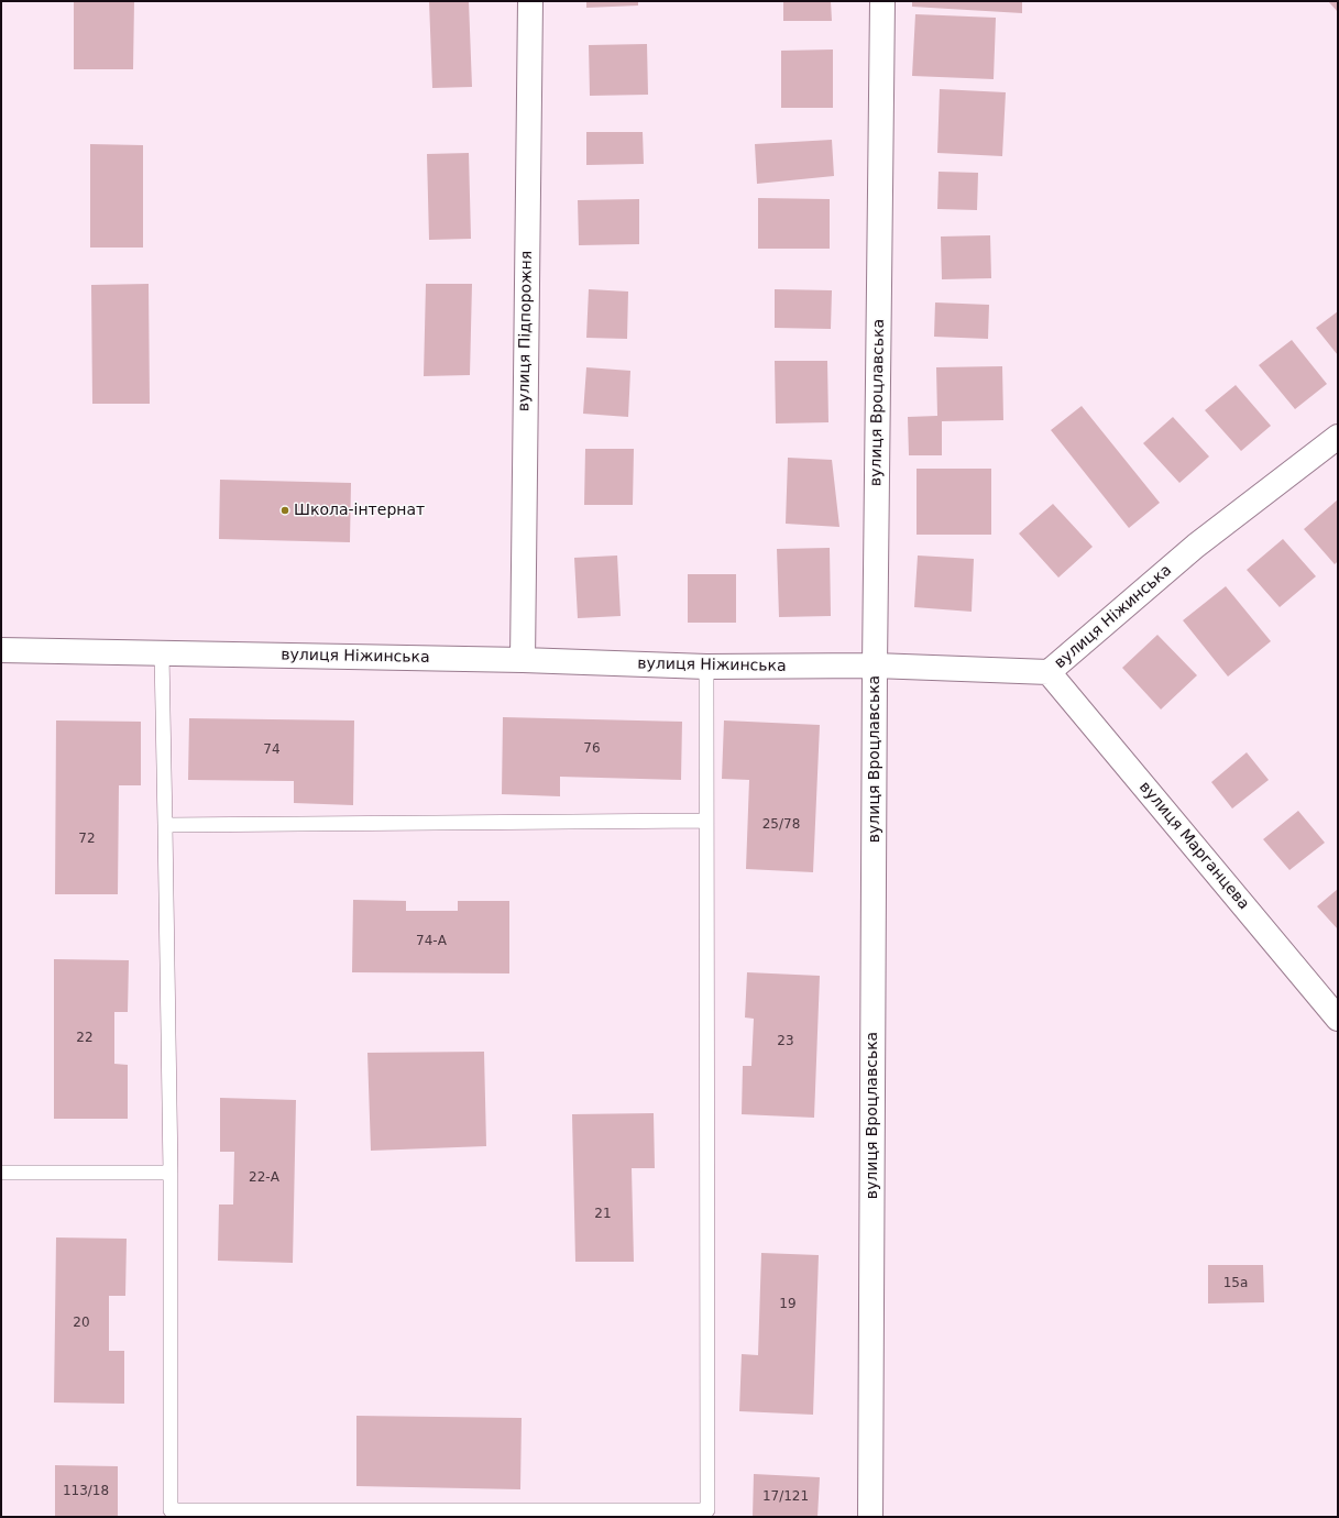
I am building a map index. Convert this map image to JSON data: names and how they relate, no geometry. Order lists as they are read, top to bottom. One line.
{"streets":{"street":["вулиця Підпорожня","вулиця Вроцлавська","вулиця Ніжинська","вулиця Марганцева"]},"crossings":[["вулиця Підпорожня","вулиця Ніжинська"],["вулиця Вроцлавська","вулиця Ніжинська"],["вулиця Ніжинська","вулиця Марганцева"]],"places":["Школа-інтернат"],"house_numbers":["76","74","25/78","72","74-А","22","23","22-А","21","15а","19","20","113/18","17/121"]}
